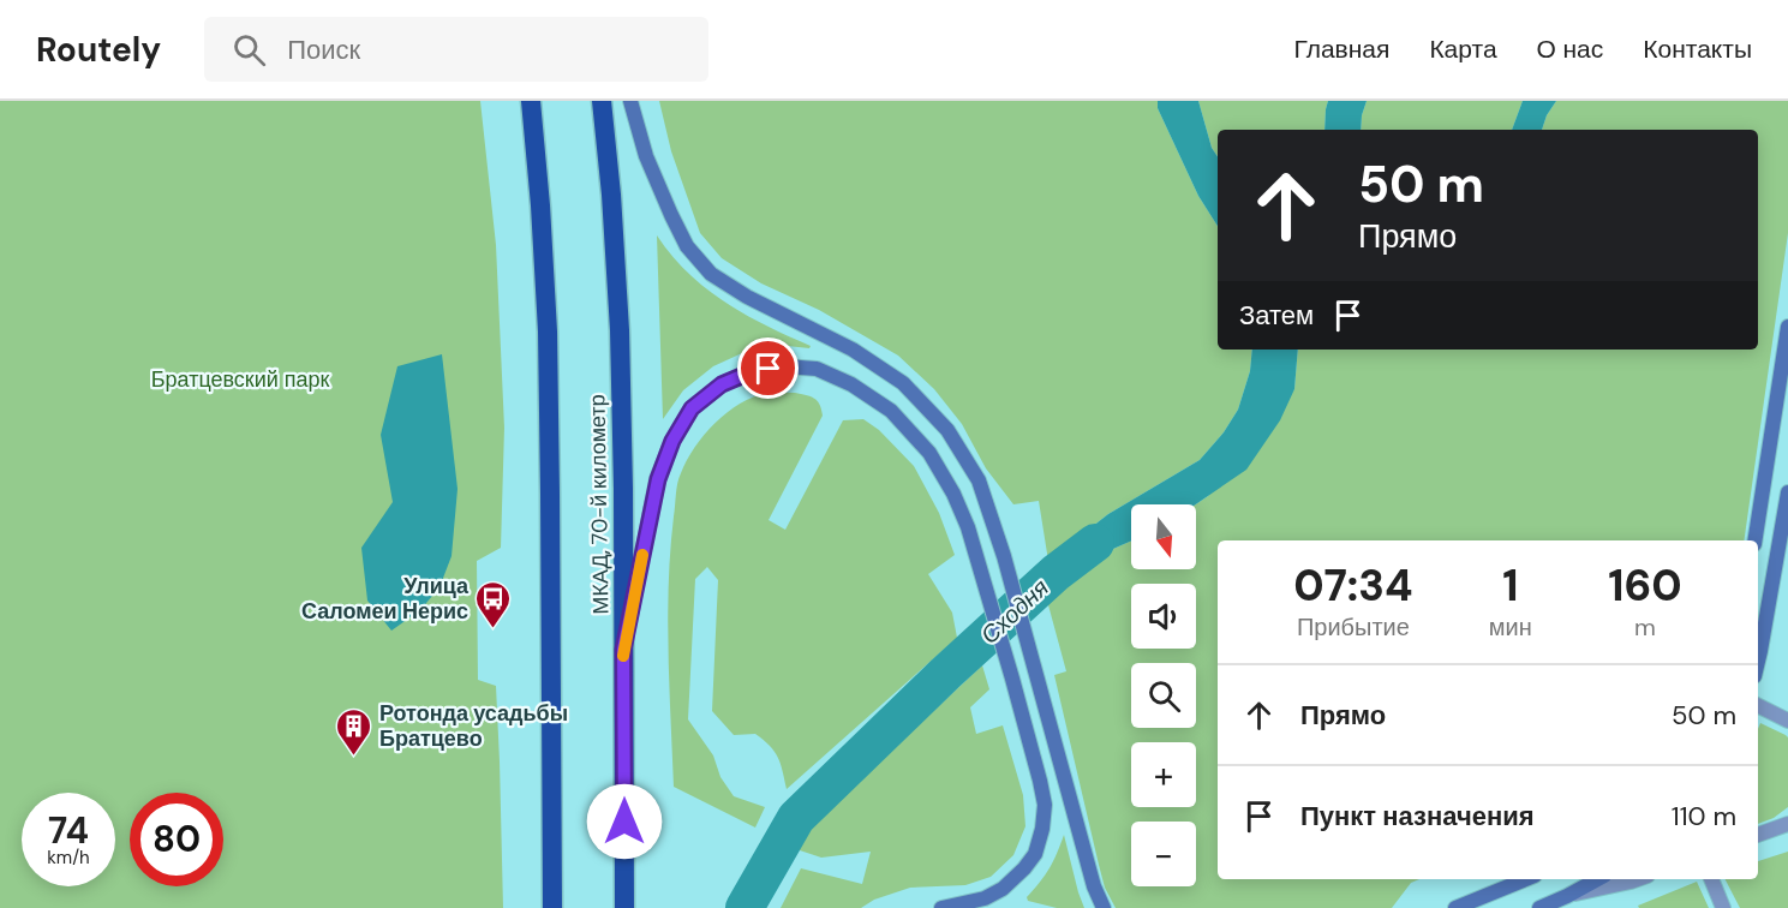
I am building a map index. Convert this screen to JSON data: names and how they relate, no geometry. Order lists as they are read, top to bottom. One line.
{"streets":{"highway":["МКАД, 70-й километр"]},"water":["Сходня"],"parks":["Братцевский парк"],"places":{"bus stop":["Улица Саломеи Нерис"],"building":["Ротонда усадьбы Братцево"]},"north":"bottom","page":{"header":"Routely","search":"Поиск","nav":["Главная","Карта","О нас","Контакты"],"turn":["50 m","Прямо"],"then":"Затем","map_buttons":["+","−"],"eta":["07:34","Прибытие","1","мин","160","m"],"list":[{"name":"Прямо","value":"50 m"},{"name":"Пункт назначения","value":"110 m"}],"speed":"74 km/h","limit":"80"}}
